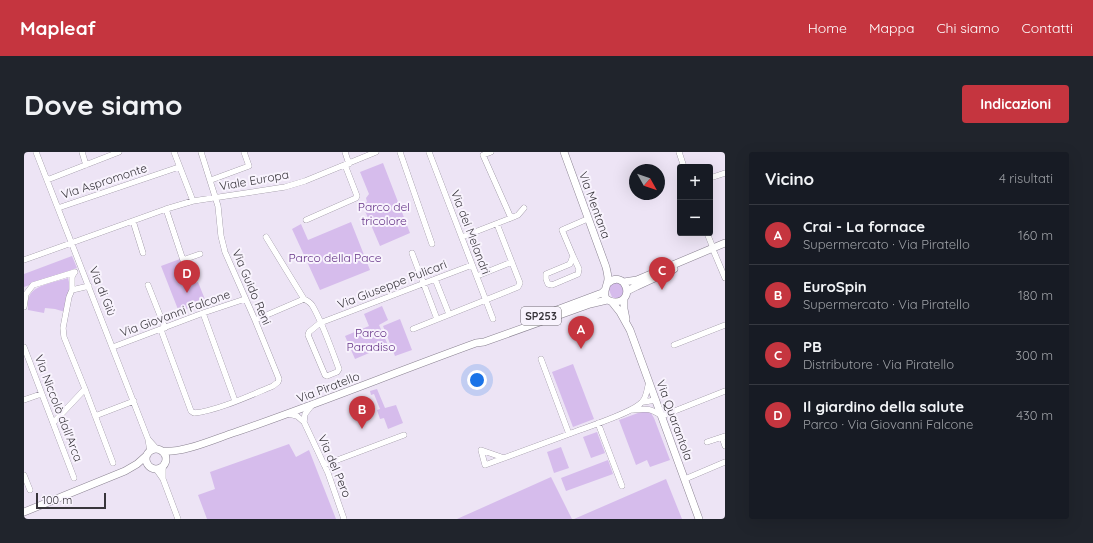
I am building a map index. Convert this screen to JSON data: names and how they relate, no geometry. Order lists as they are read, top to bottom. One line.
{"streets":{"main road":["Via Mentana","SP253","Via Piratello","Via Quarantola"],"street":["Viale Europa","Via Aspromonte","Via dei Melandri","Via Giuseppe Pulicari","Via Guido Reni","Via di Giù","Via Giovanni Falcone","Via Niccolò dall'Arca","Via del Pero"]},"crossings":[["Viale Europa","Via Guido Reni"],["Viale Europa","Via di Giù"],["Via Aspromonte","Via di Giù"],["Via Mentana","Via Piratello"],["Via Mentana","Via Quarantola"],["Via dei Melandri","Via Giuseppe Pulicari"],["Via Guido Reni","Via Giovanni Falcone"],["Via di Giù","Via Giovanni Falcone"],["Via di Giù","Via Piratello"],["Via Piratello","Via Quarantola"]],"parks":["Parco del tricolore","Parco della Pace","Parco Paradiso"],"scale_bar":"100 m","north":"bottom right","page":{"header":"Mapleaf","nav":["Home","Mappa","Chi siamo","Contatti"],"buttons":"Indicazioni","title":"Dove siamo","heading":["Vicino","4 risultati"],"map_buttons":["+","−"],"list":[{"mark":"A","name":"Crai - La fornace","note":"Supermercato · Via Piratello","value":"160 m"},{"mark":"B","name":"EuroSpin","note":"Supermercato · Via Piratello","value":"180 m"},{"mark":"C","name":"PB","note":"Distributore · Via Piratello","value":"300 m"},{"mark":"D","name":"Il giardino della salute","note":"Parco · Via Giovanni Falcone","value":"430 m"}],"pins":["C","D","A","B"],"scale":"100 m"}}
